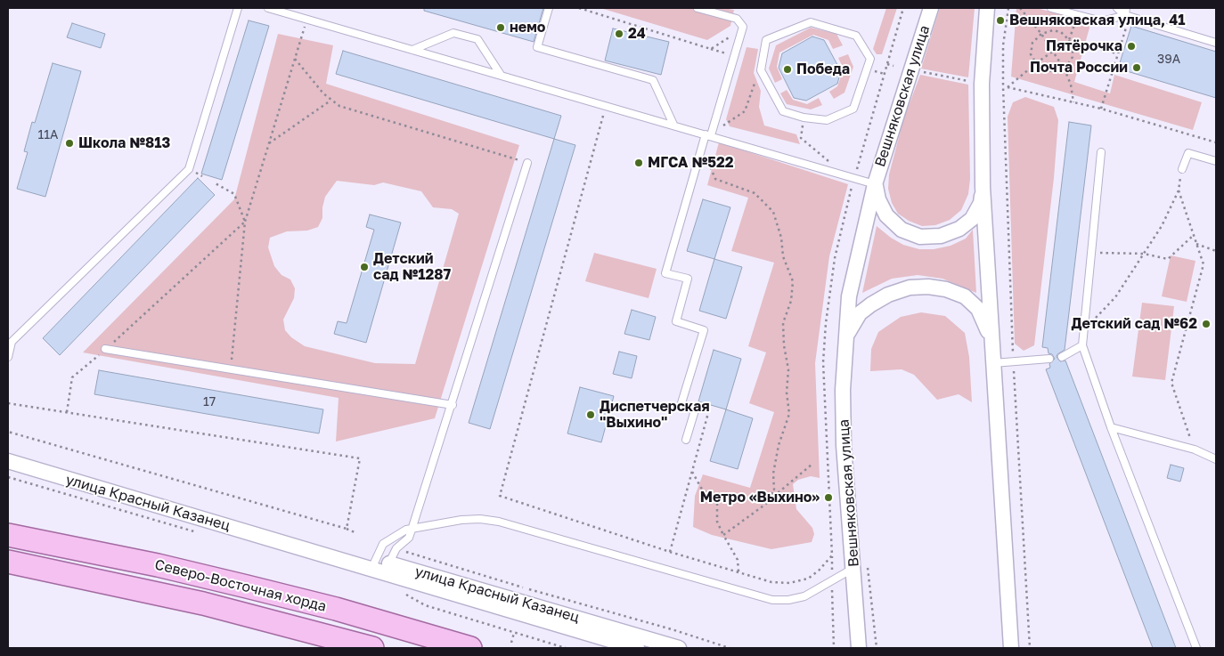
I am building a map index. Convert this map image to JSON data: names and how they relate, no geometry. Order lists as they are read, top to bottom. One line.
{"streets":{"main road":["Северо-Восточная хорда"],"street":["Вешняковская улица","улица Красный Казанец"]},"places":["Вешняковская улица, 41","немо","24","Пятёрочка","Почта России","Победа","Школа №813","МГСА №522","Детский сад №1287","Детский сад №62","Диспетчерская \"Выхино\"","Метро «Выхино»"],"house_numbers":["39А","11А","17"]}
